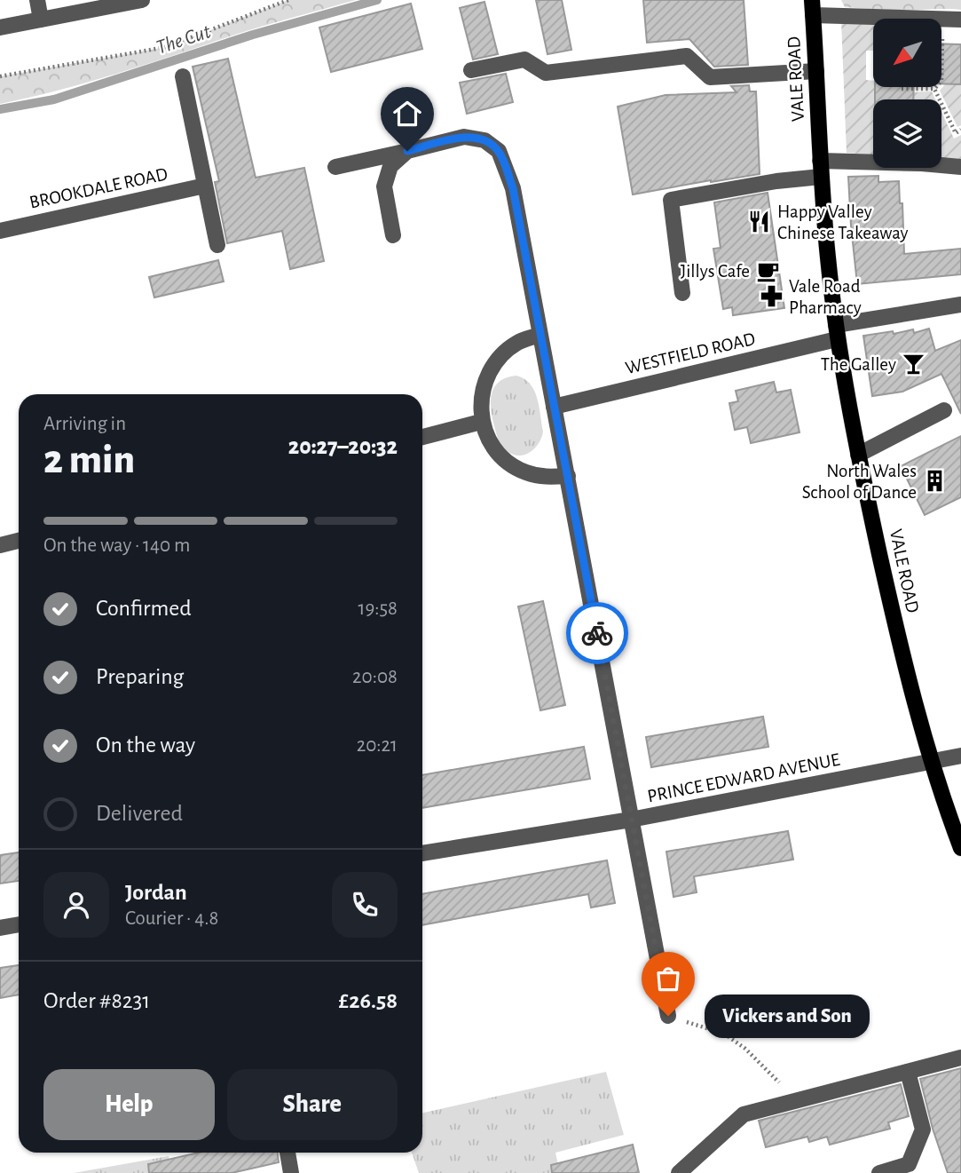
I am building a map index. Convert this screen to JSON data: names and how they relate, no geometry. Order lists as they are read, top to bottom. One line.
{"streets":{"main road":["VALE ROAD"],"street":["BROOKDALE ROAD","WESTFIELD ROAD","PRINCE EDWARD AVENUE"]},"crossings":[["VALE ROAD","WESTFIELD ROAD"],["VALE ROAD","PRINCE EDWARD AVENUE"]],"water":["The Cut"],"places":{"restaurant":["Happy Valley Chinese Takeaway"],"cafe":["Jillys Cafe"],"pharmacy":["Vale Road Pharmacy"],"bar":["The Galley"],"building":["North Wales School of Dance"],"other":["Vickers and Son"]},"north":"bottom left","page":{"heading":["2 min","Arriving in","20:27–20:32"],"panel":["Jordan","Courier · 4.8","Order #8231","£26.58"],"bar":"On the way · 140 m","list":[["Confirmed","19:58"],["Preparing","20:08"],["On the way","20:21"],"Delivered"],"bubble":"Vickers and Son","buttons":["Help","Share"]}}
